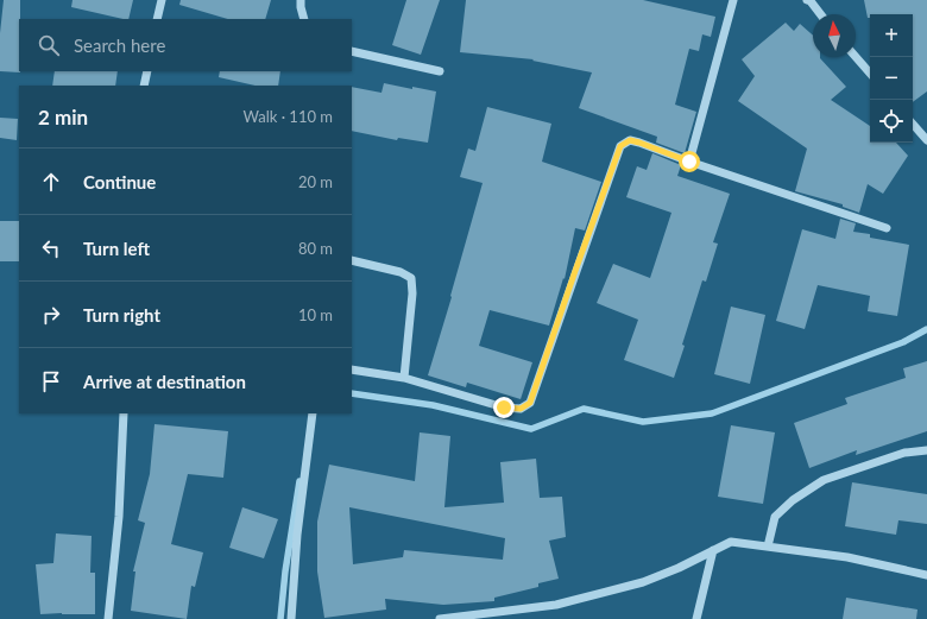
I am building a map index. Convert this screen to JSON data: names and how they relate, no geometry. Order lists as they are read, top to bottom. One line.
{"north":"top","page":{"map_buttons":["+","−"],"search":"Search here","heading":["2 min","Walk · 110 m"],"list":[["Continue","20 m"],["Turn left","80 m"],["Turn right","10 m"],"Arrive at destination"]}}
